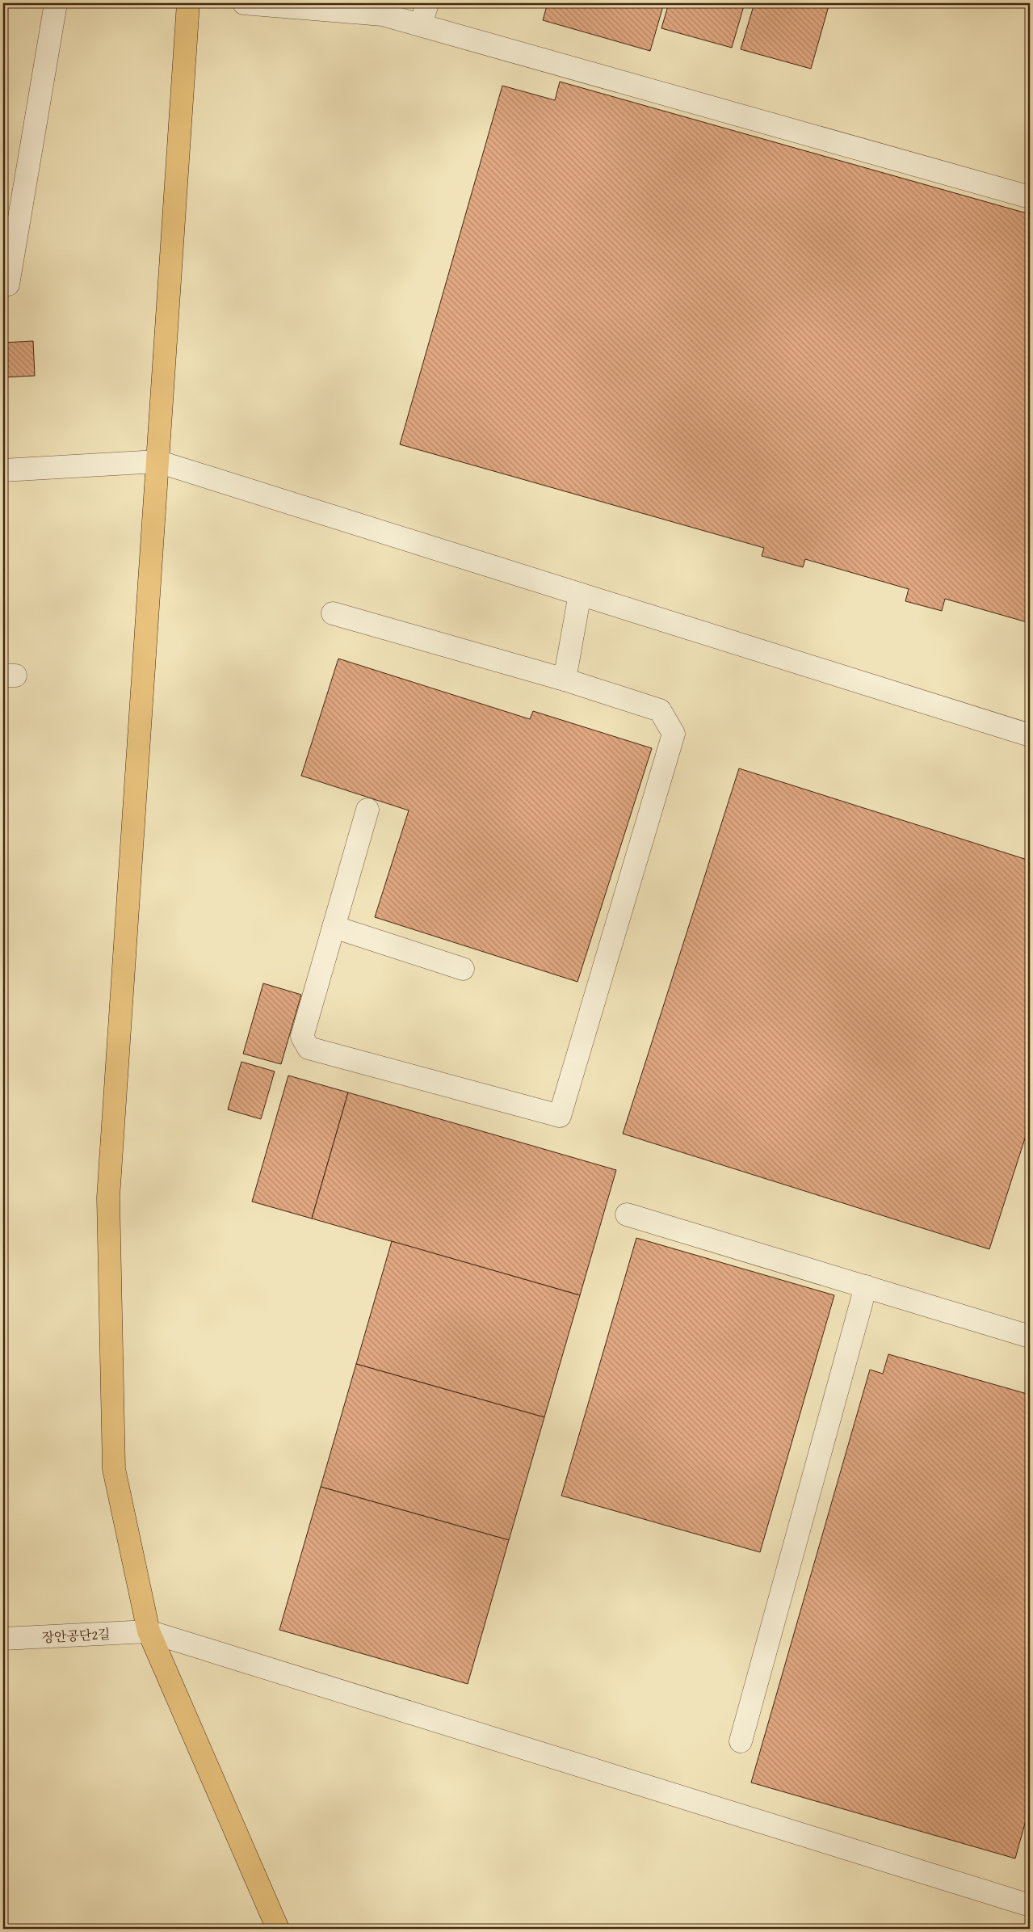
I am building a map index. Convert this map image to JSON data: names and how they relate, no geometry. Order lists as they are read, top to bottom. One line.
{"streets":{"street":["장안공단2길"]}}
